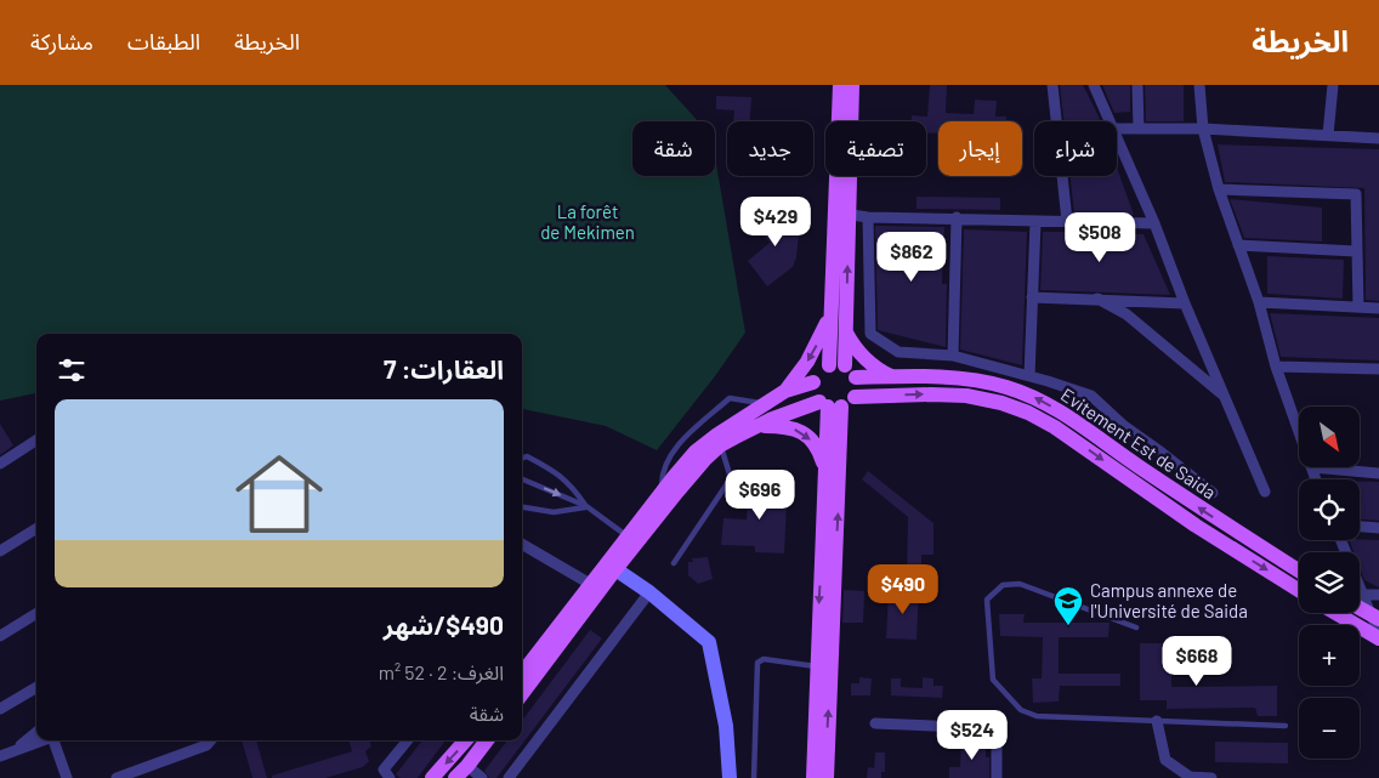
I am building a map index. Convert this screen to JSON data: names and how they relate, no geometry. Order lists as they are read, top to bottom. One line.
{"streets":{"main road":["Evitement Est de Saida"]},"parks":["La forêt de Mekimen"],"places":{"school or university":["Campus annexe de l'Université de Saida"]},"north":"bottom right","page":{"header":"الخريطة","nav":["الخريطة","الطبقات","مشاركة"],"chip":["شراء","إيجار","تصفية","جديد","شقة"],"price":["$429","$508","$862","$696","$490","$668","$524"],"heading":"العقارات: 7","map_buttons":["+","−"],"list":[{"name":"$490/شهر","note":"الغرف: 2 · 52 m² · شقة"}]}}
